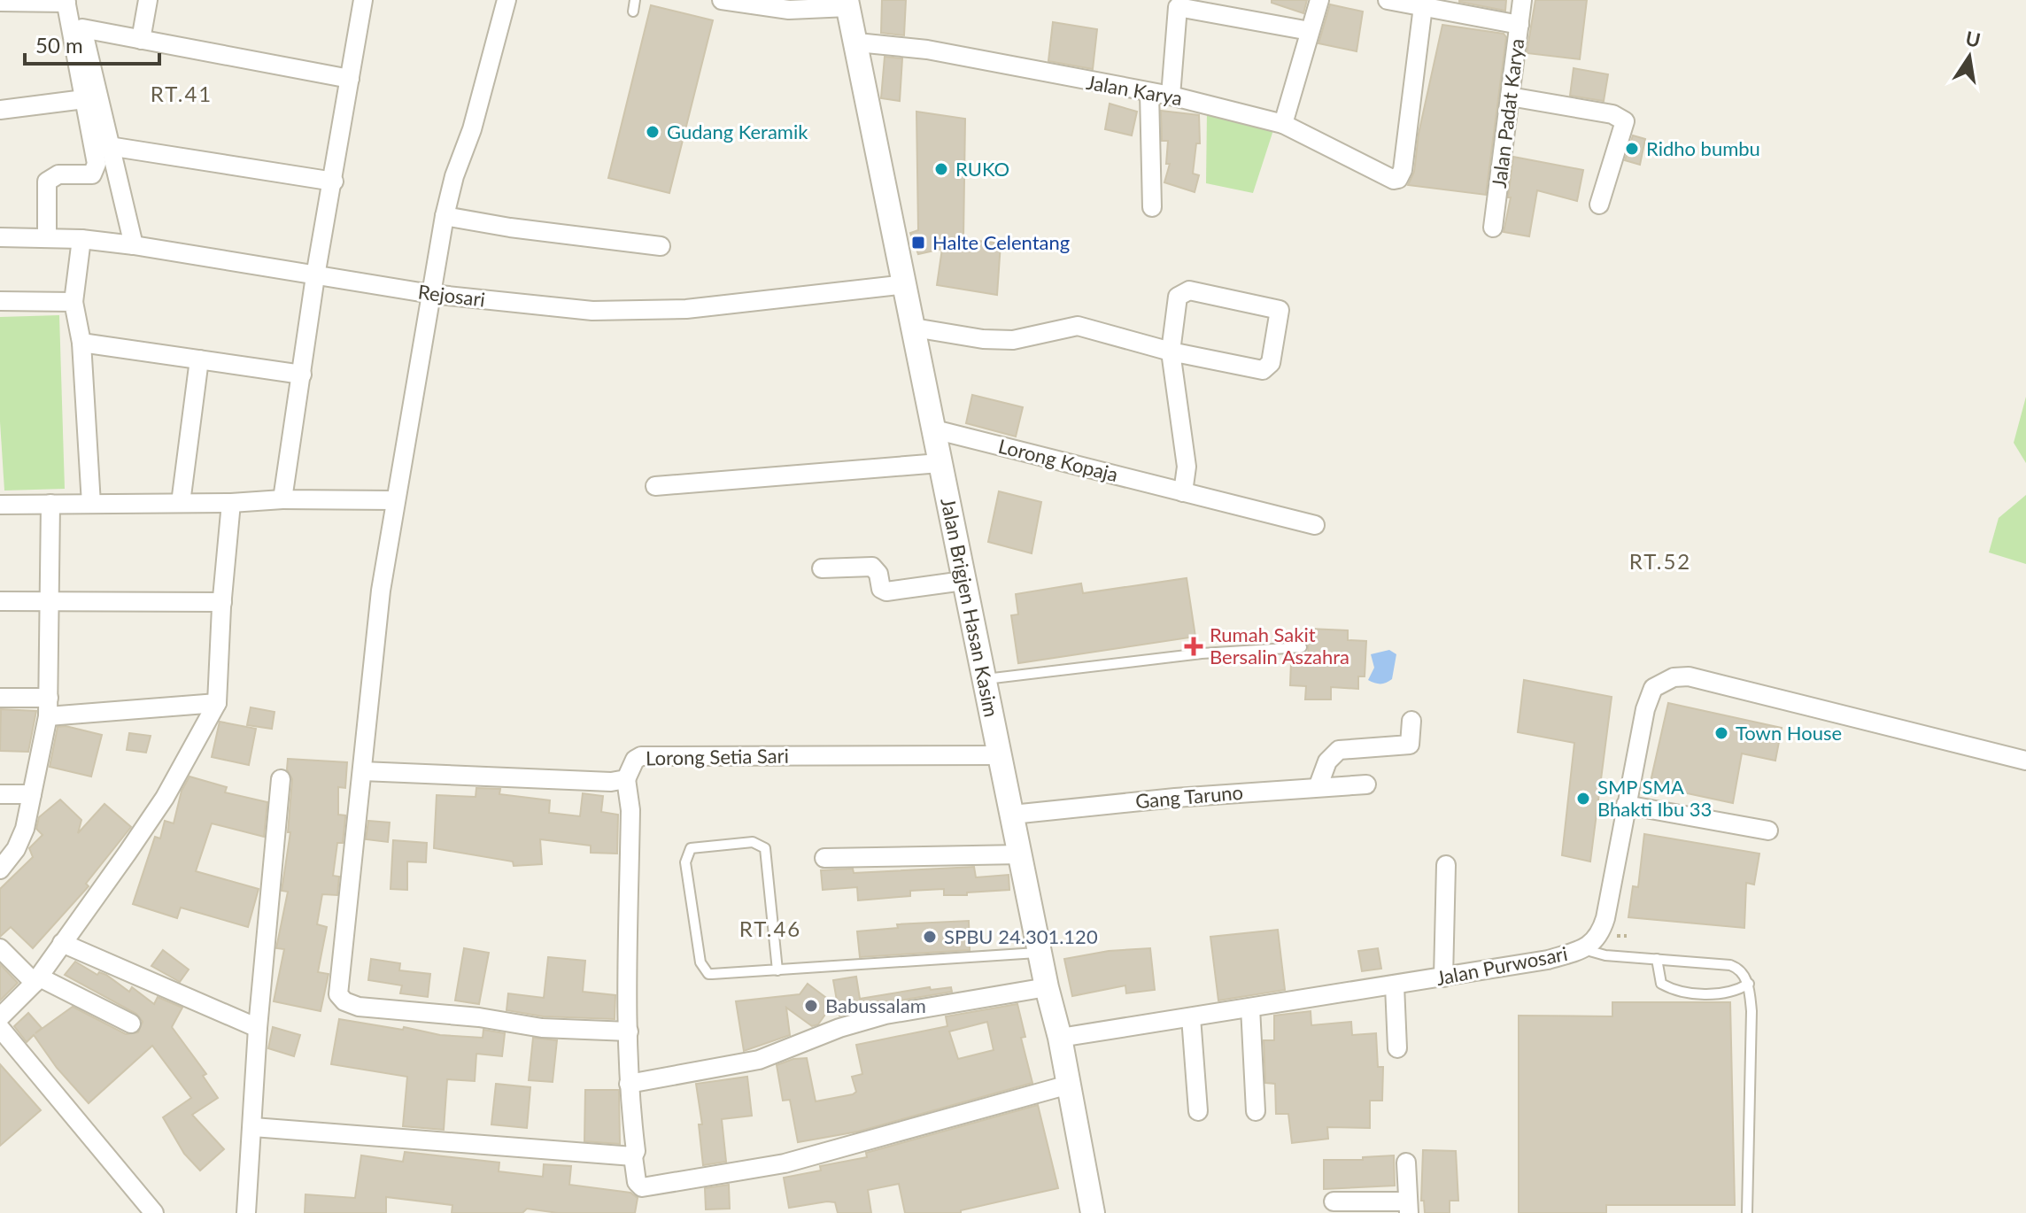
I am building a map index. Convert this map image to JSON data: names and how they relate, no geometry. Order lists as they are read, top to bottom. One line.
{"streets":{"street":["Jalan Karya","Jalan Padat Karya","Rejosari","Lorong Kopaja","Jalan Brigjen Hasan Kasim","Lorong Setia Sari","Gang Taruno","Jalan Purwosari"]},"crossings":[["Jalan Karya","Jalan Brigjen Hasan Kasim"],["Rejosari","Jalan Brigjen Hasan Kasim"],["Lorong Kopaja","Jalan Brigjen Hasan Kasim"],["Jalan Brigjen Hasan Kasim","Lorong Setia Sari"],["Jalan Brigjen Hasan Kasim","Gang Taruno"],["Jalan Brigjen Hasan Kasim","Jalan Purwosari"]],"districts":["RT.41","RT.52","RT.46"],"places":{"other":["Gudang Keramik","Ridho bumbu","RUKO","Town House","SMP SMA Bhakti Ibu 33","SPBU 24.301.120","Babussalam"],"transit":["Halte Celentang"],"health":["Rumah Sakit Bersalin Aszahra"]},"scale_bar":"50 m","north":"top"}
